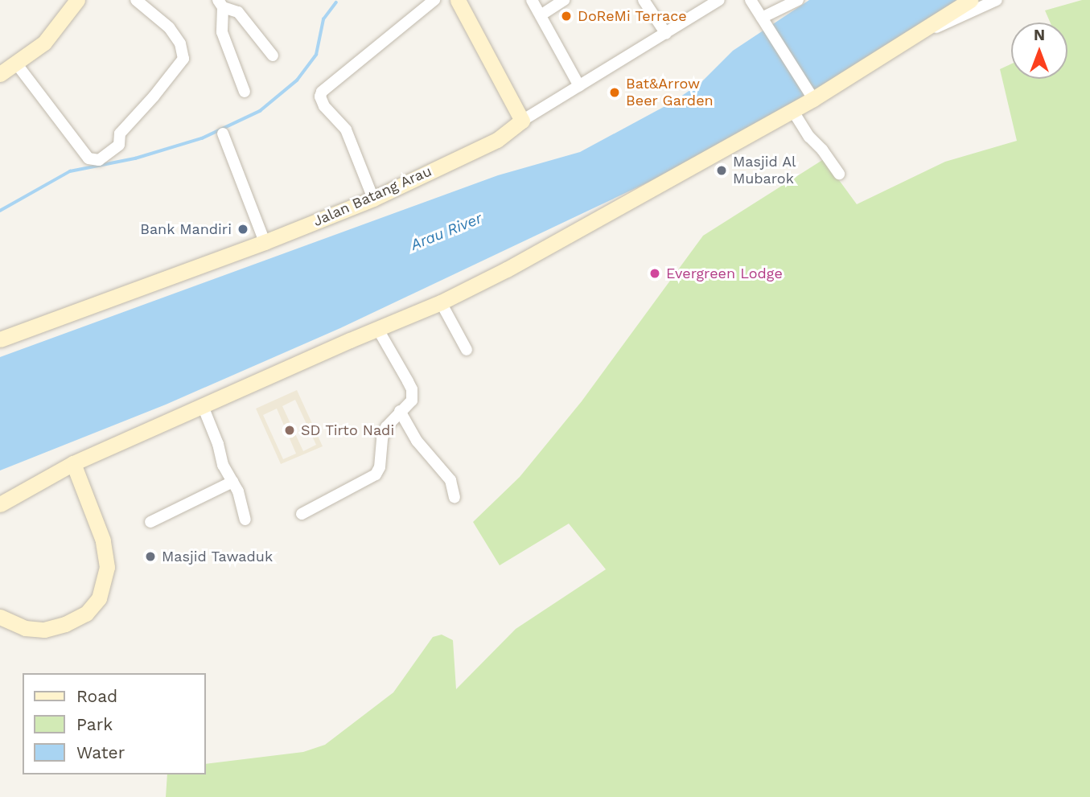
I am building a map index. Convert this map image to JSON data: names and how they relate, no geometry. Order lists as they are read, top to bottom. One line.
{"streets":{"street":["Jalan Batang Arau"]},"water":["Arau River"],"places":["DoReMi Terrace","Bat&Arrow Beer Garden","Masjid Al Mubarok","Bank Mandiri","Evergreen Lodge","SD Tirto Nadi","Masjid Tawaduk"],"legend":["Road","Park","Water"],"north":"top"}
